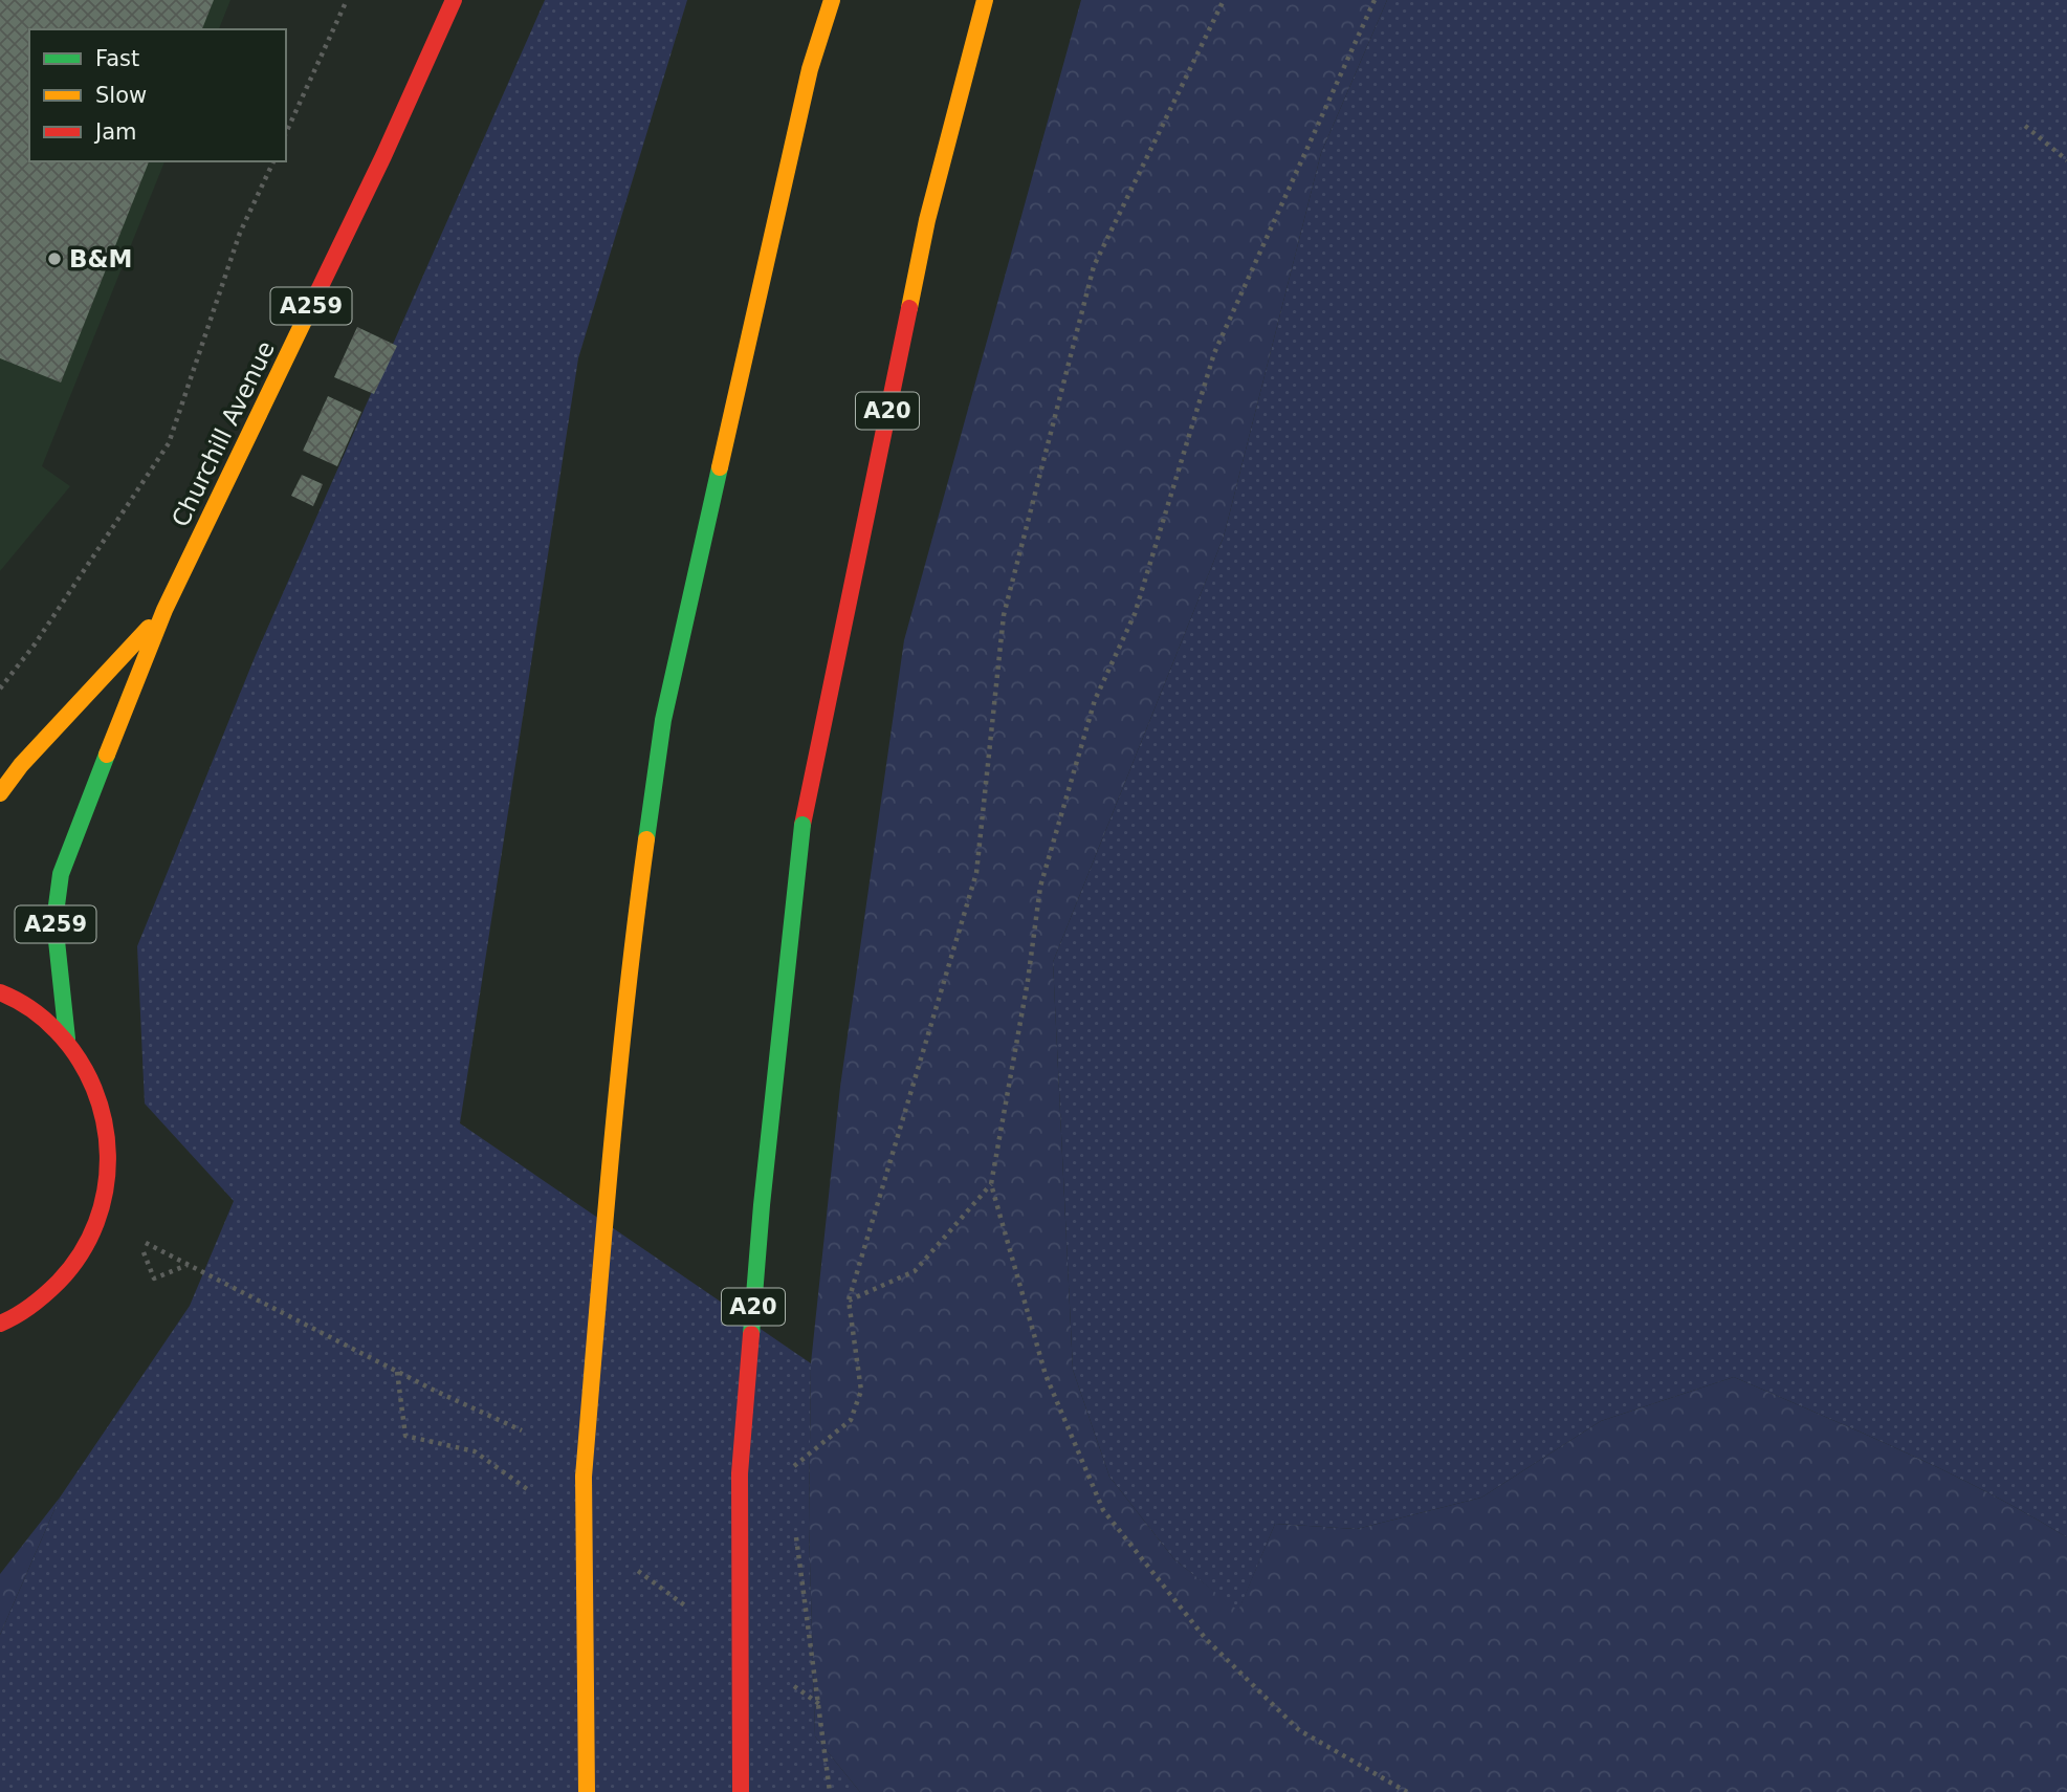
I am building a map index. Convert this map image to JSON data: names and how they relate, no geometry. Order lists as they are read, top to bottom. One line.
{"streets":{"highway":["A259","A20","Churchill Avenue"]},"places":["B&M"],"legend":["Fast","Slow","Jam"]}
